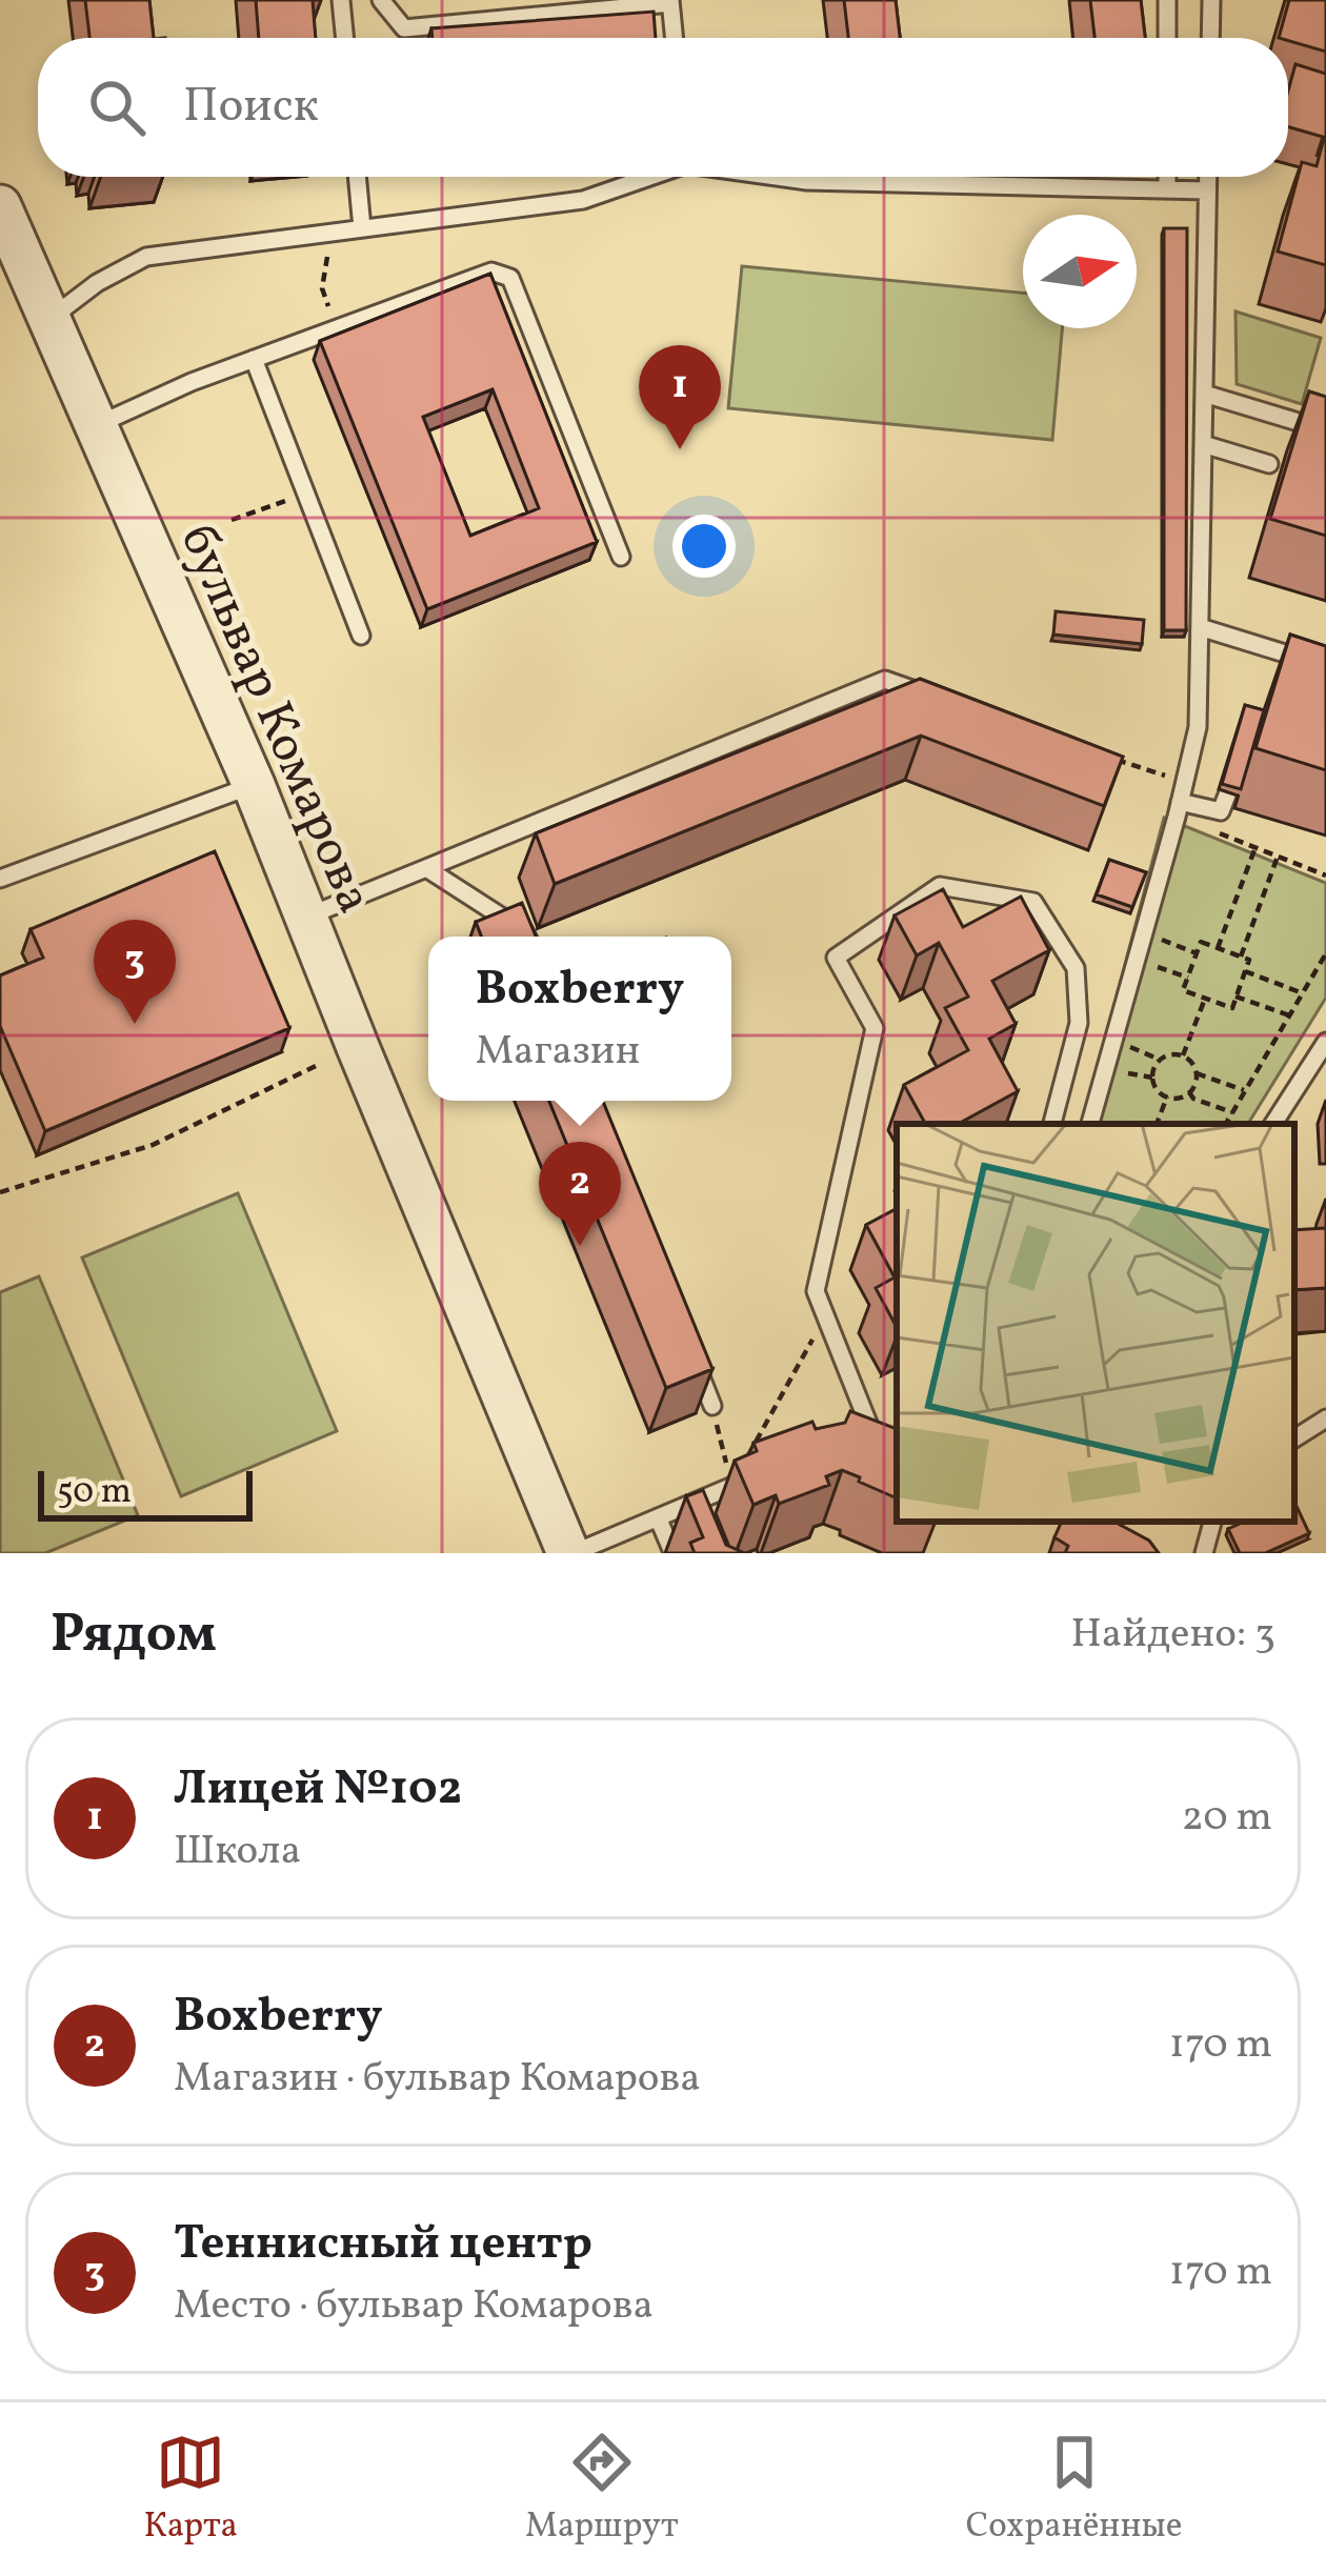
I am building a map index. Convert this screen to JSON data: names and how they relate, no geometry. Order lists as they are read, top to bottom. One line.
{"streets":{"street":["бульвар Комарова"]},"scale_bar":"50 m","north":"right","page":{"search":"Поиск","pins":["1","3","2"],"popup":["Boxberry","Магазин"],"scale":"50 m","heading":["Рядом","Найдено: 3"],"list":[{"mark":"1","name":"Лицей №102","note":"Школа","value":"20 m"},{"mark":"2","name":"Boxberry","note":"Магазин · бульвар Комарова","value":"170 m"},{"mark":"3","name":"Теннисный центр","note":"Место · бульвар Комарова","value":"170 m"}],"nav":["Карта","Маршрут","Сохранённые"]}}
